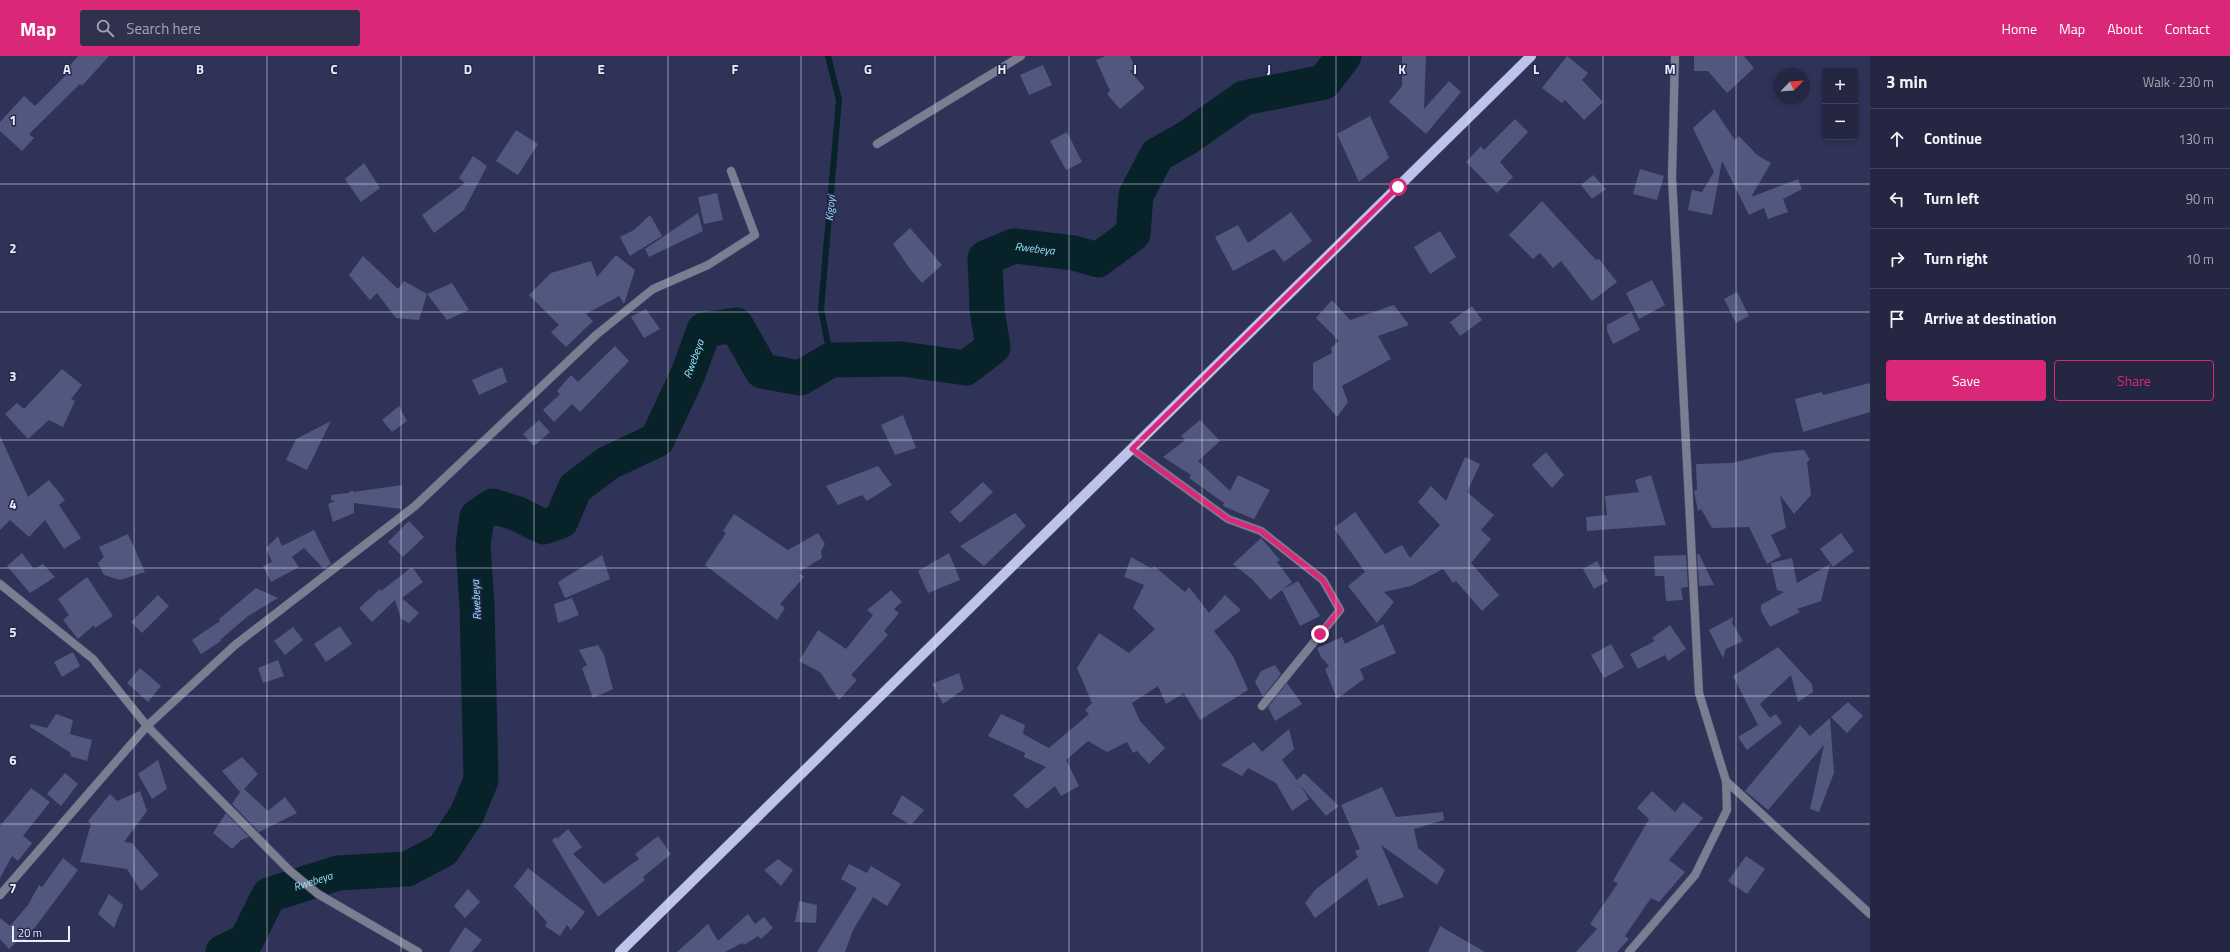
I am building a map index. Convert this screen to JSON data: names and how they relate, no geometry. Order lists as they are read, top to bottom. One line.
{"water":["Kigoyi","Rwebeya"],"scale_bar":"20 m","north":"top right","page":{"header":"Map","search":"Search here","nav":["Home","Map","About","Contact"],"heading":["3 min","Walk · 230 m"],"map_buttons":["+","−"],"list":[["Continue","130 m"],["Turn left","90 m"],["Turn right","10 m"],"Arrive at destination"],"buttons":["Save","Share"],"scale":"20 m"},"grid":{"columns":["A","B","C","D","E","F","G","H","I","J","K","L","M"],"rows":["1","2","3","4","5","6","7"]}}
